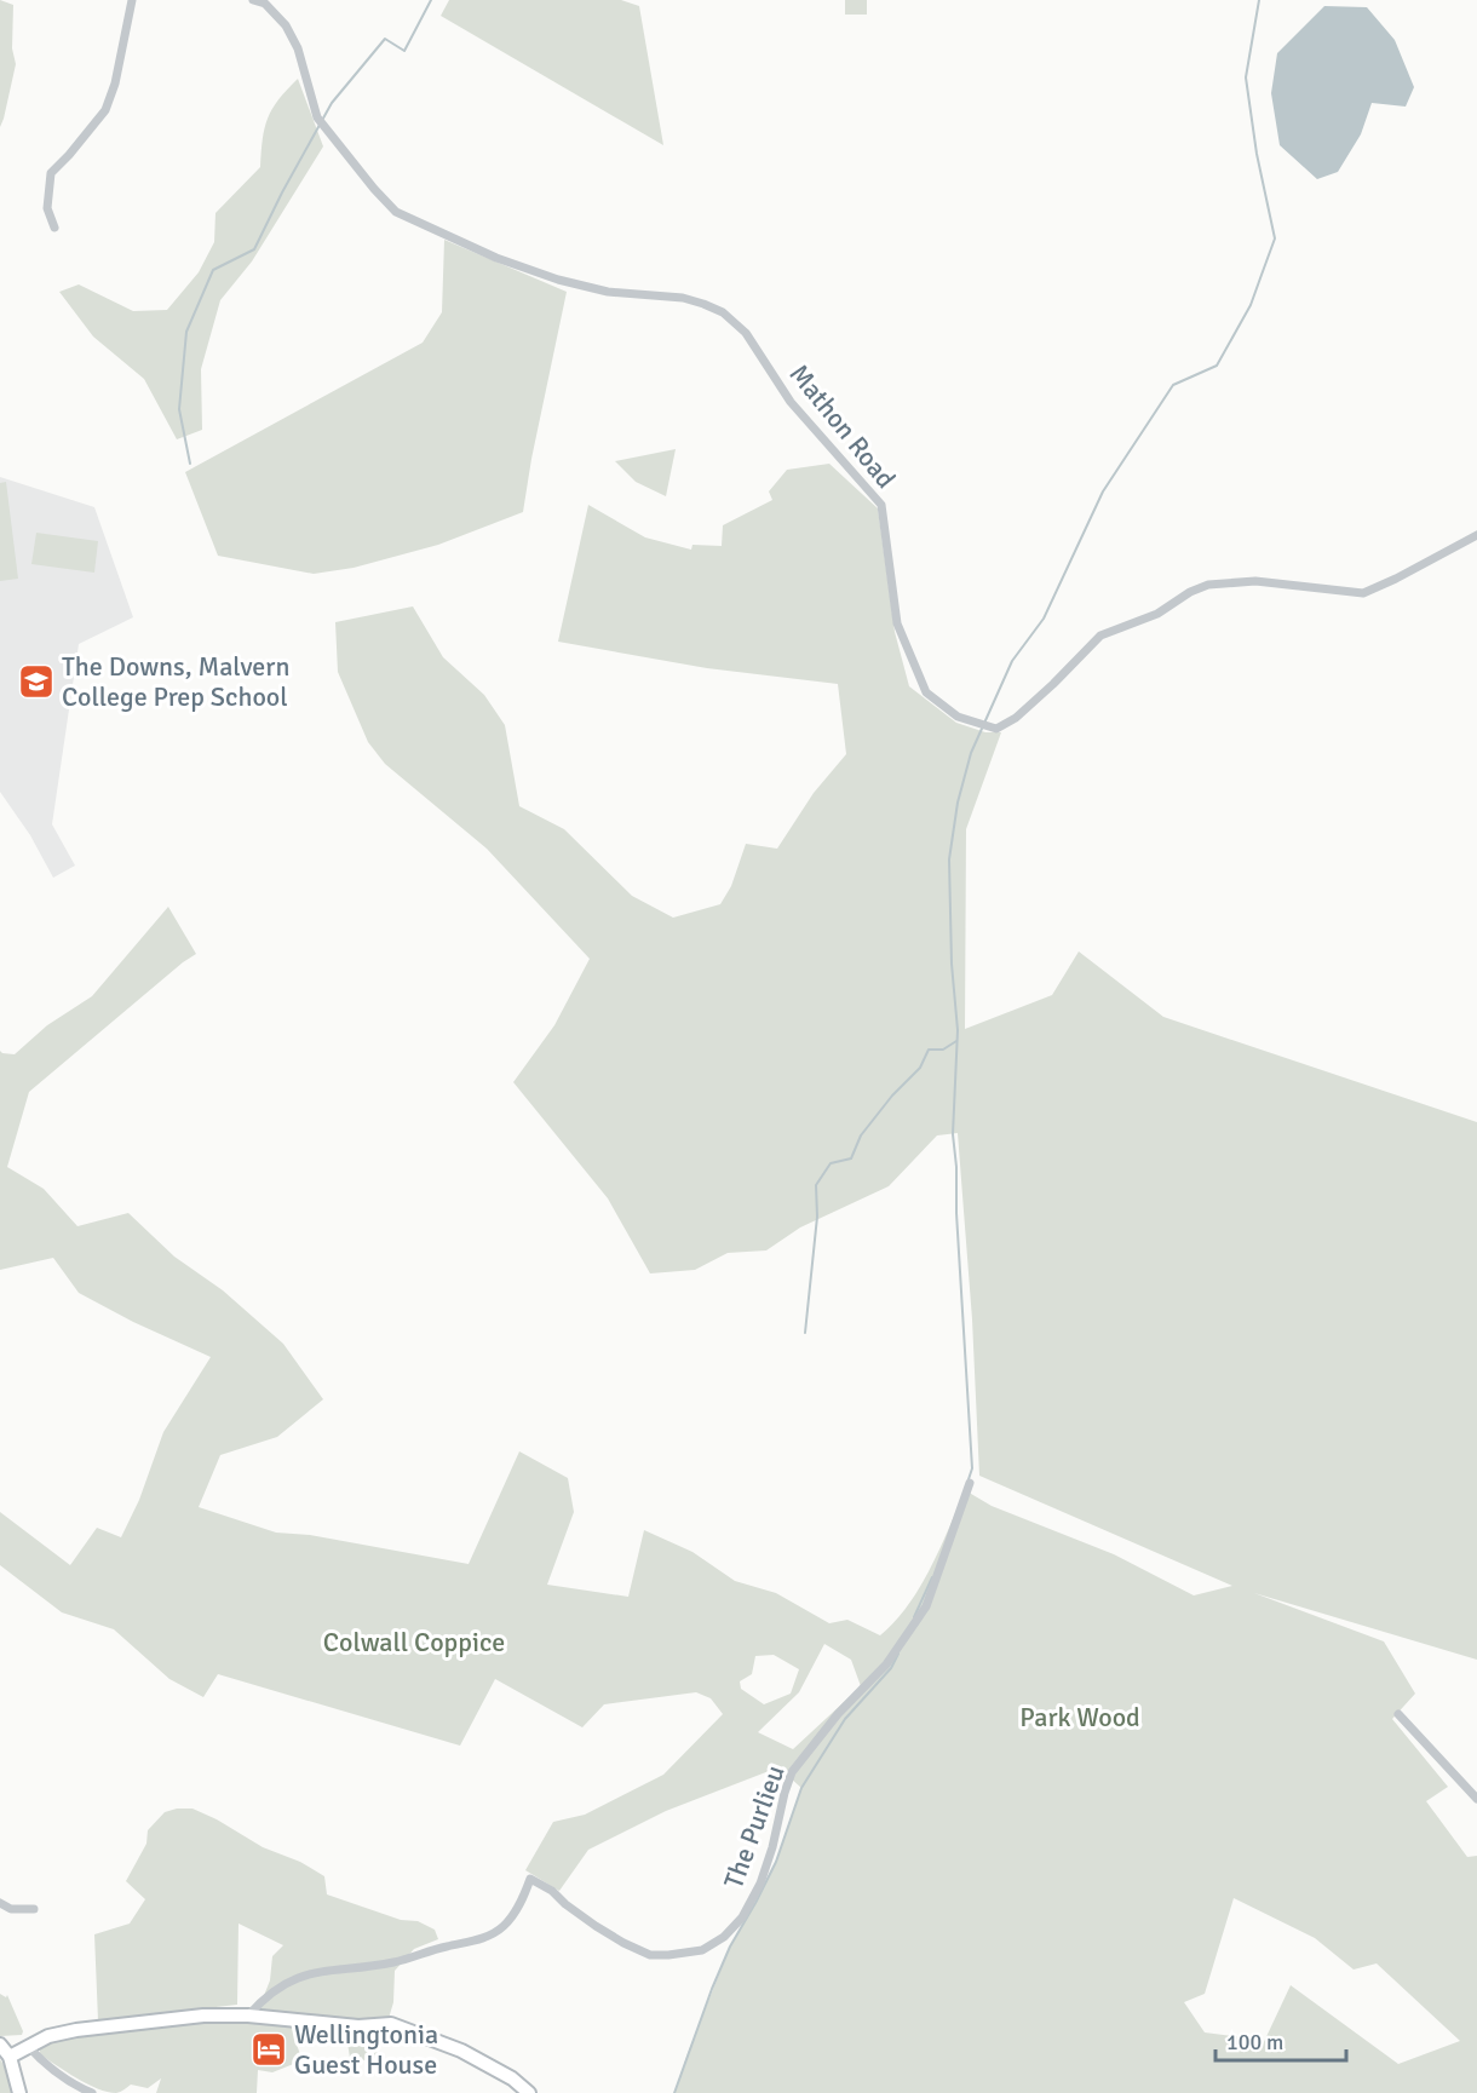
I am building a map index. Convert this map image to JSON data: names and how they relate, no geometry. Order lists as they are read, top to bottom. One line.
{"streets":{"street":["Mathon Road","The Purlieu"]},"parks":["Colwall Coppice","Park Wood"],"places":{"school or university":["The Downs, Malvern College Prep School"],"hotel":["Wellingtonia Guest House"]},"scale_bar":"100 m"}
